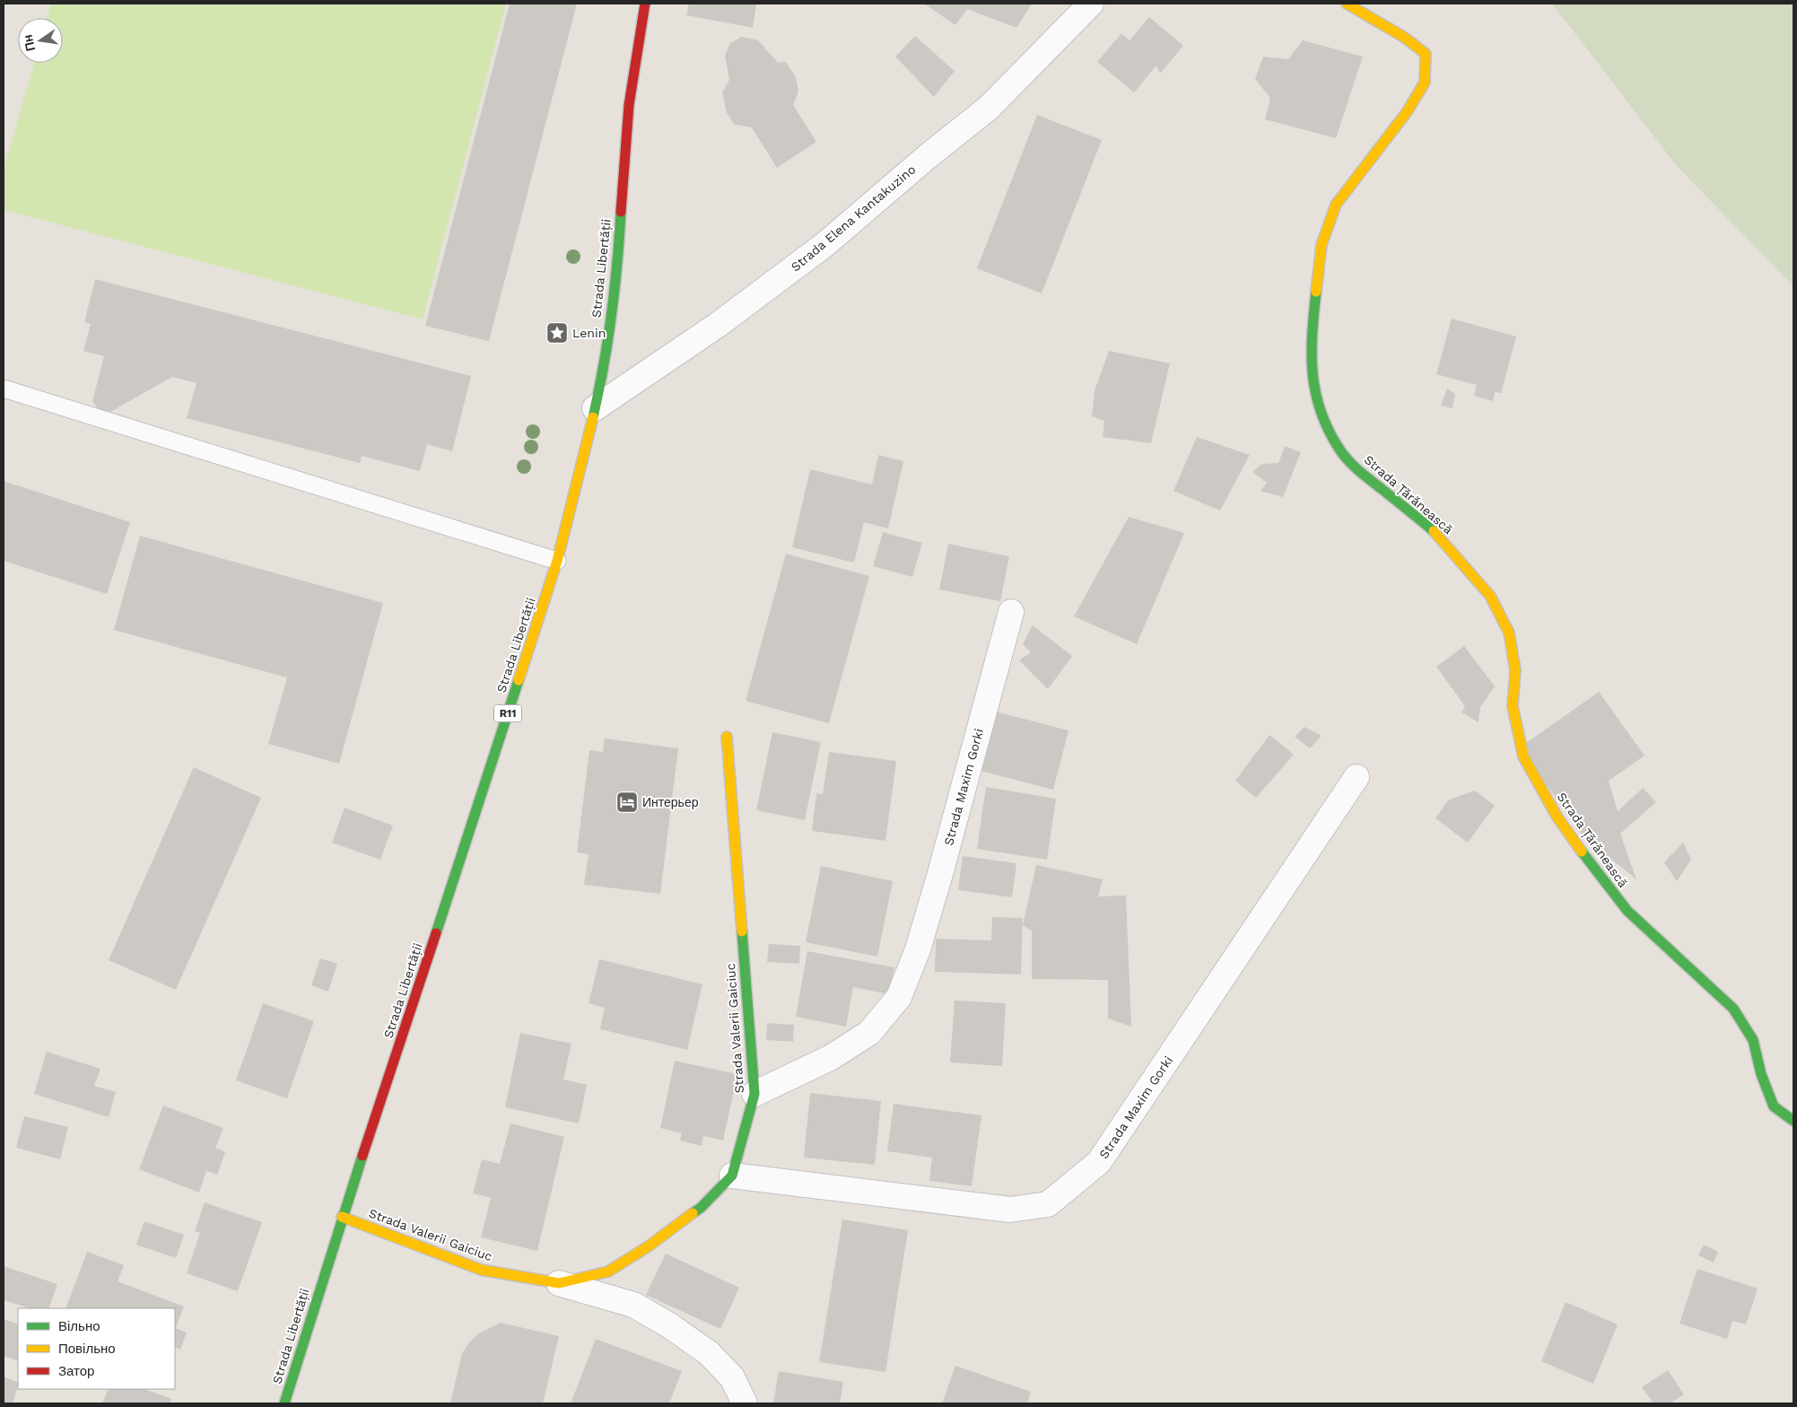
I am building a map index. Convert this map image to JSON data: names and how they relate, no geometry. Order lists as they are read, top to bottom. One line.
{"streets":{"street":["Strada Elena Kantakuzino","Strada Libertății","Strada Țărănească","R11","Strada Maxim Gorki","Strada Valerii Gaiciuc"]},"crossings":[["Strada Elena Kantakuzino","Strada Libertății"],["Strada Libertății","Strada Valerii Gaiciuc"],["Strada Maxim Gorki","Strada Valerii Gaiciuc"]],"places":{"place":["Lenin"],"hotel":["Интерьер"]},"legend":["Вільно","Повільно","Затор"],"north":"left"}
